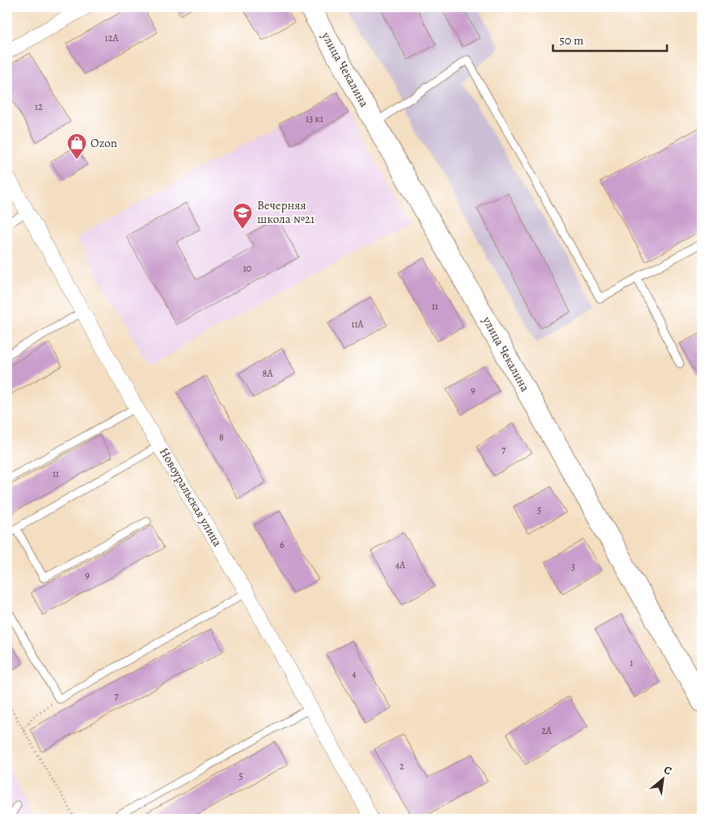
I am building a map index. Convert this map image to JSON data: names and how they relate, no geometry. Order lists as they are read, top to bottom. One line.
{"streets":{"main road":["улица Чекалина"],"street":["Новоуральская улица"]},"places":{"shop":["Ozon"],"school or university":["Вечерняя школа №21"]},"house_numbers":["12А","12","13 к1","10","11","11А","8А","9","8","7","11","5","6","4А","3","9","1","4","7","2А","2","5"],"scale_bar":"50 m","north":"top right"}
